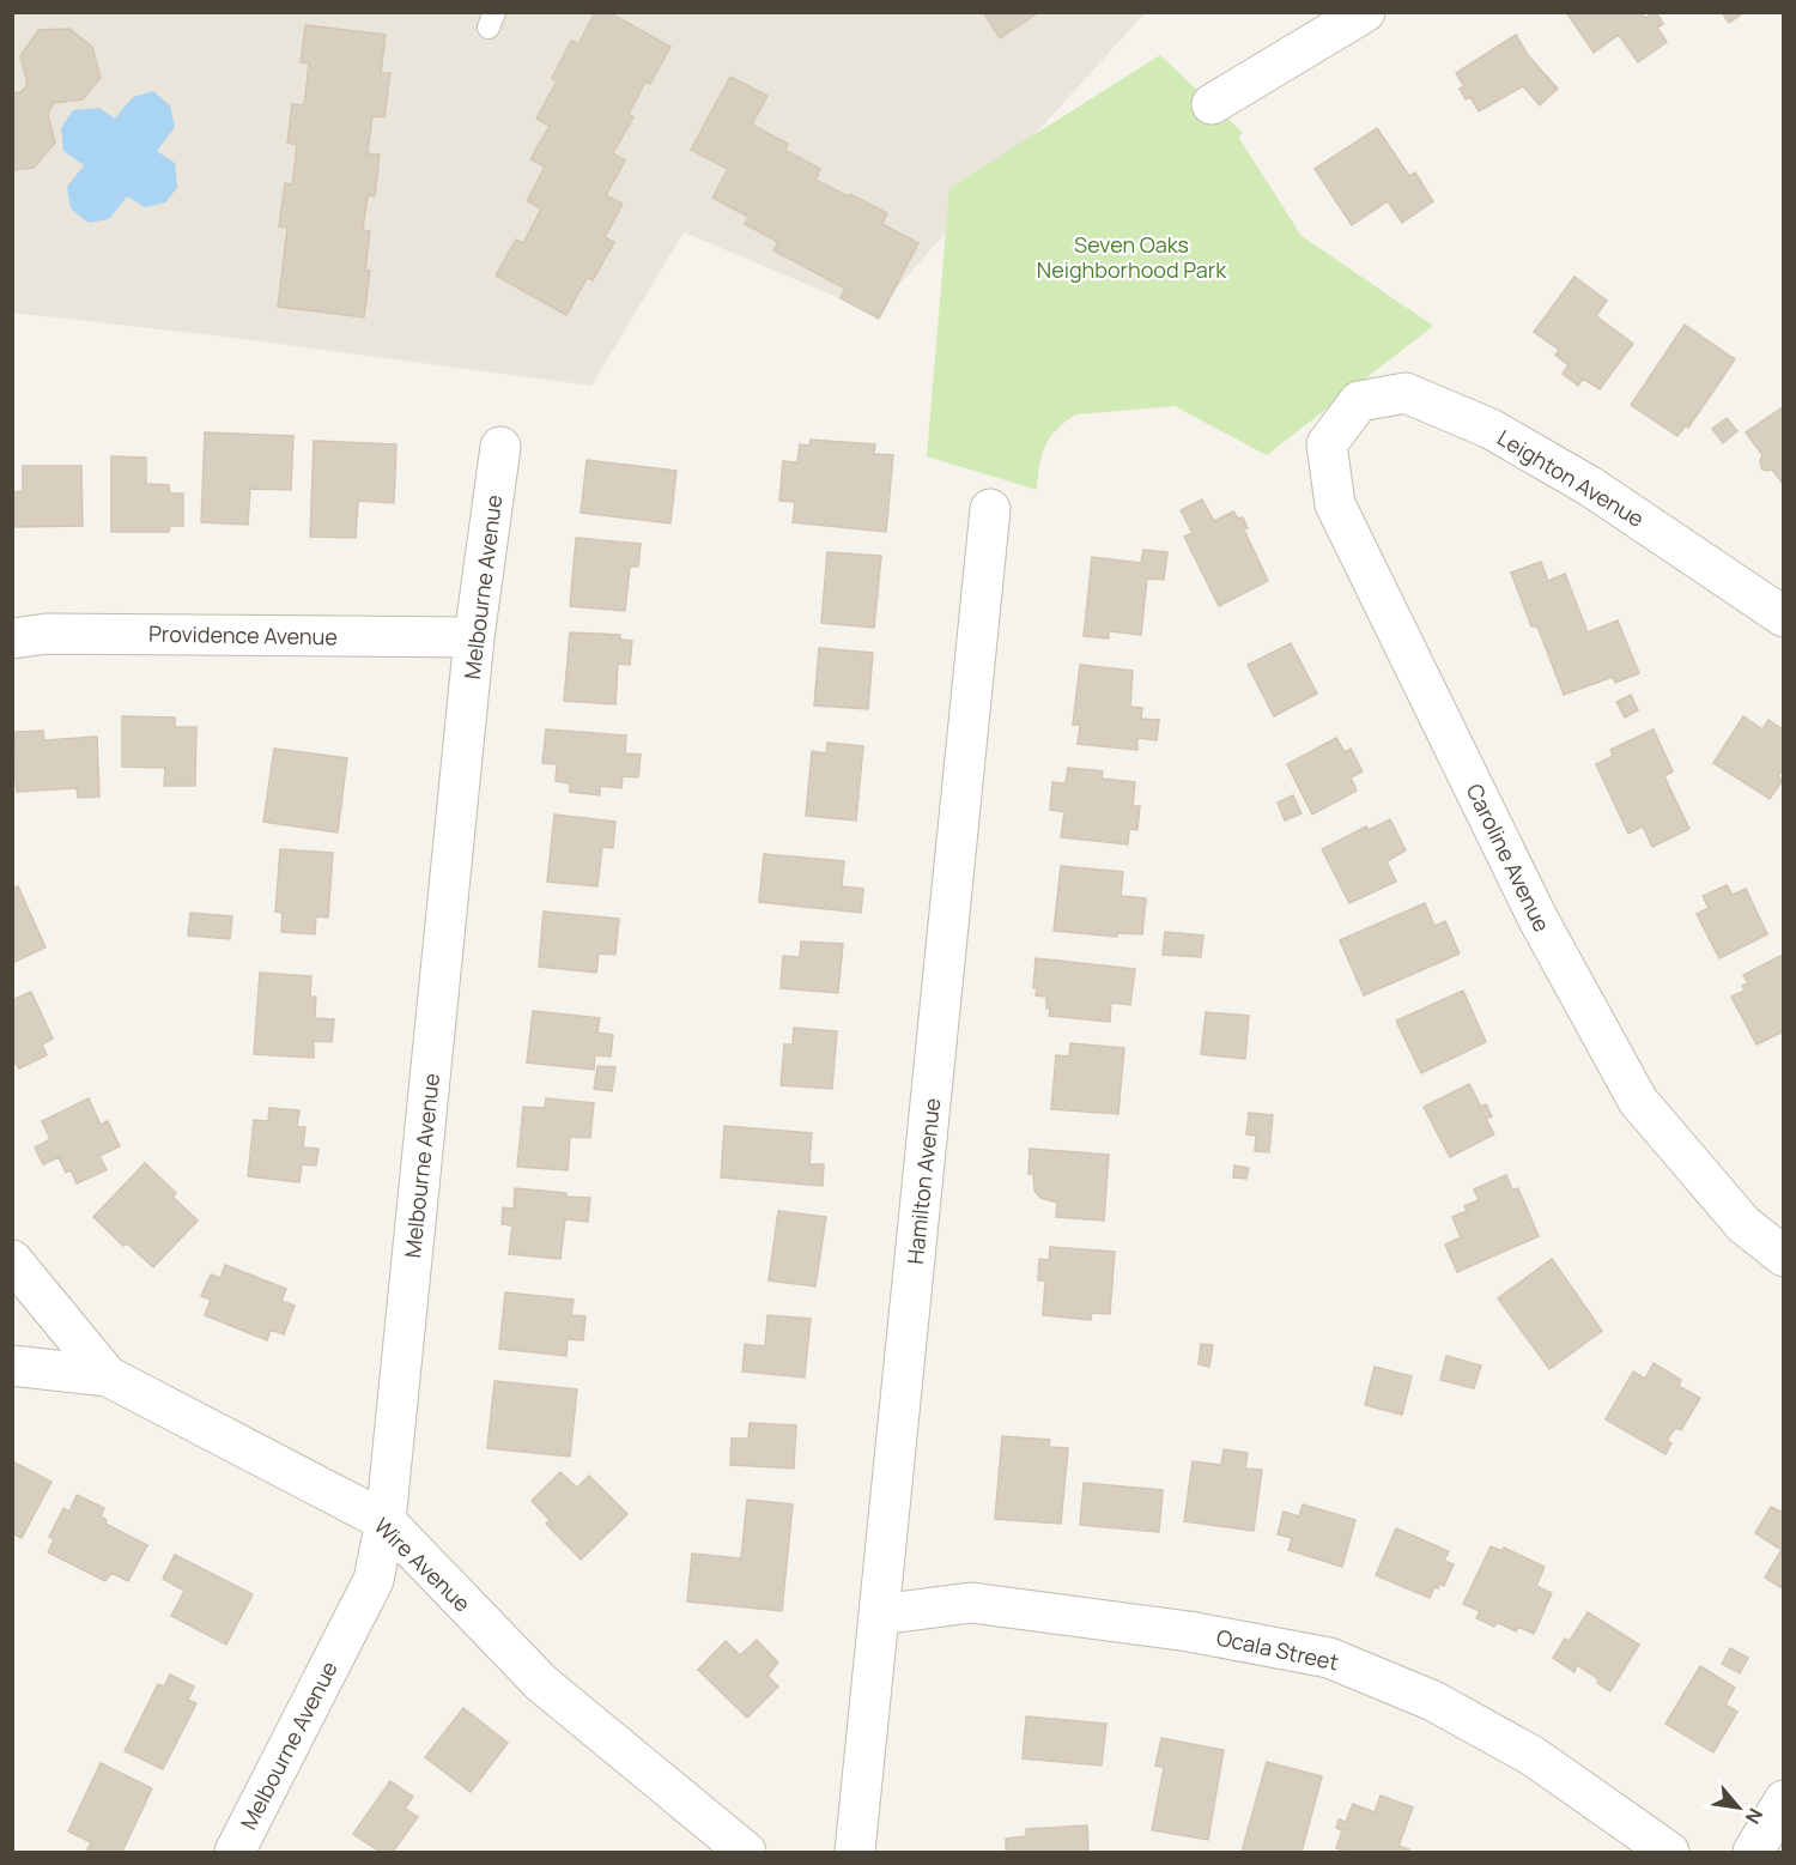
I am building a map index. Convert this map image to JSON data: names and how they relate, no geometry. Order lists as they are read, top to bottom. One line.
{"streets":{"street":["Leighton Avenue","Melbourne Avenue","Providence Avenue","Caroline Avenue","Hamilton Avenue","Wire Avenue","Ocala Street"]},"crossings":[["Leighton Avenue","Caroline Avenue"],["Melbourne Avenue","Providence Avenue"],["Melbourne Avenue","Wire Avenue"],["Hamilton Avenue","Ocala Street"]],"parks":["Seven Oaks Neighborhood Park"],"north":"bottom right"}
